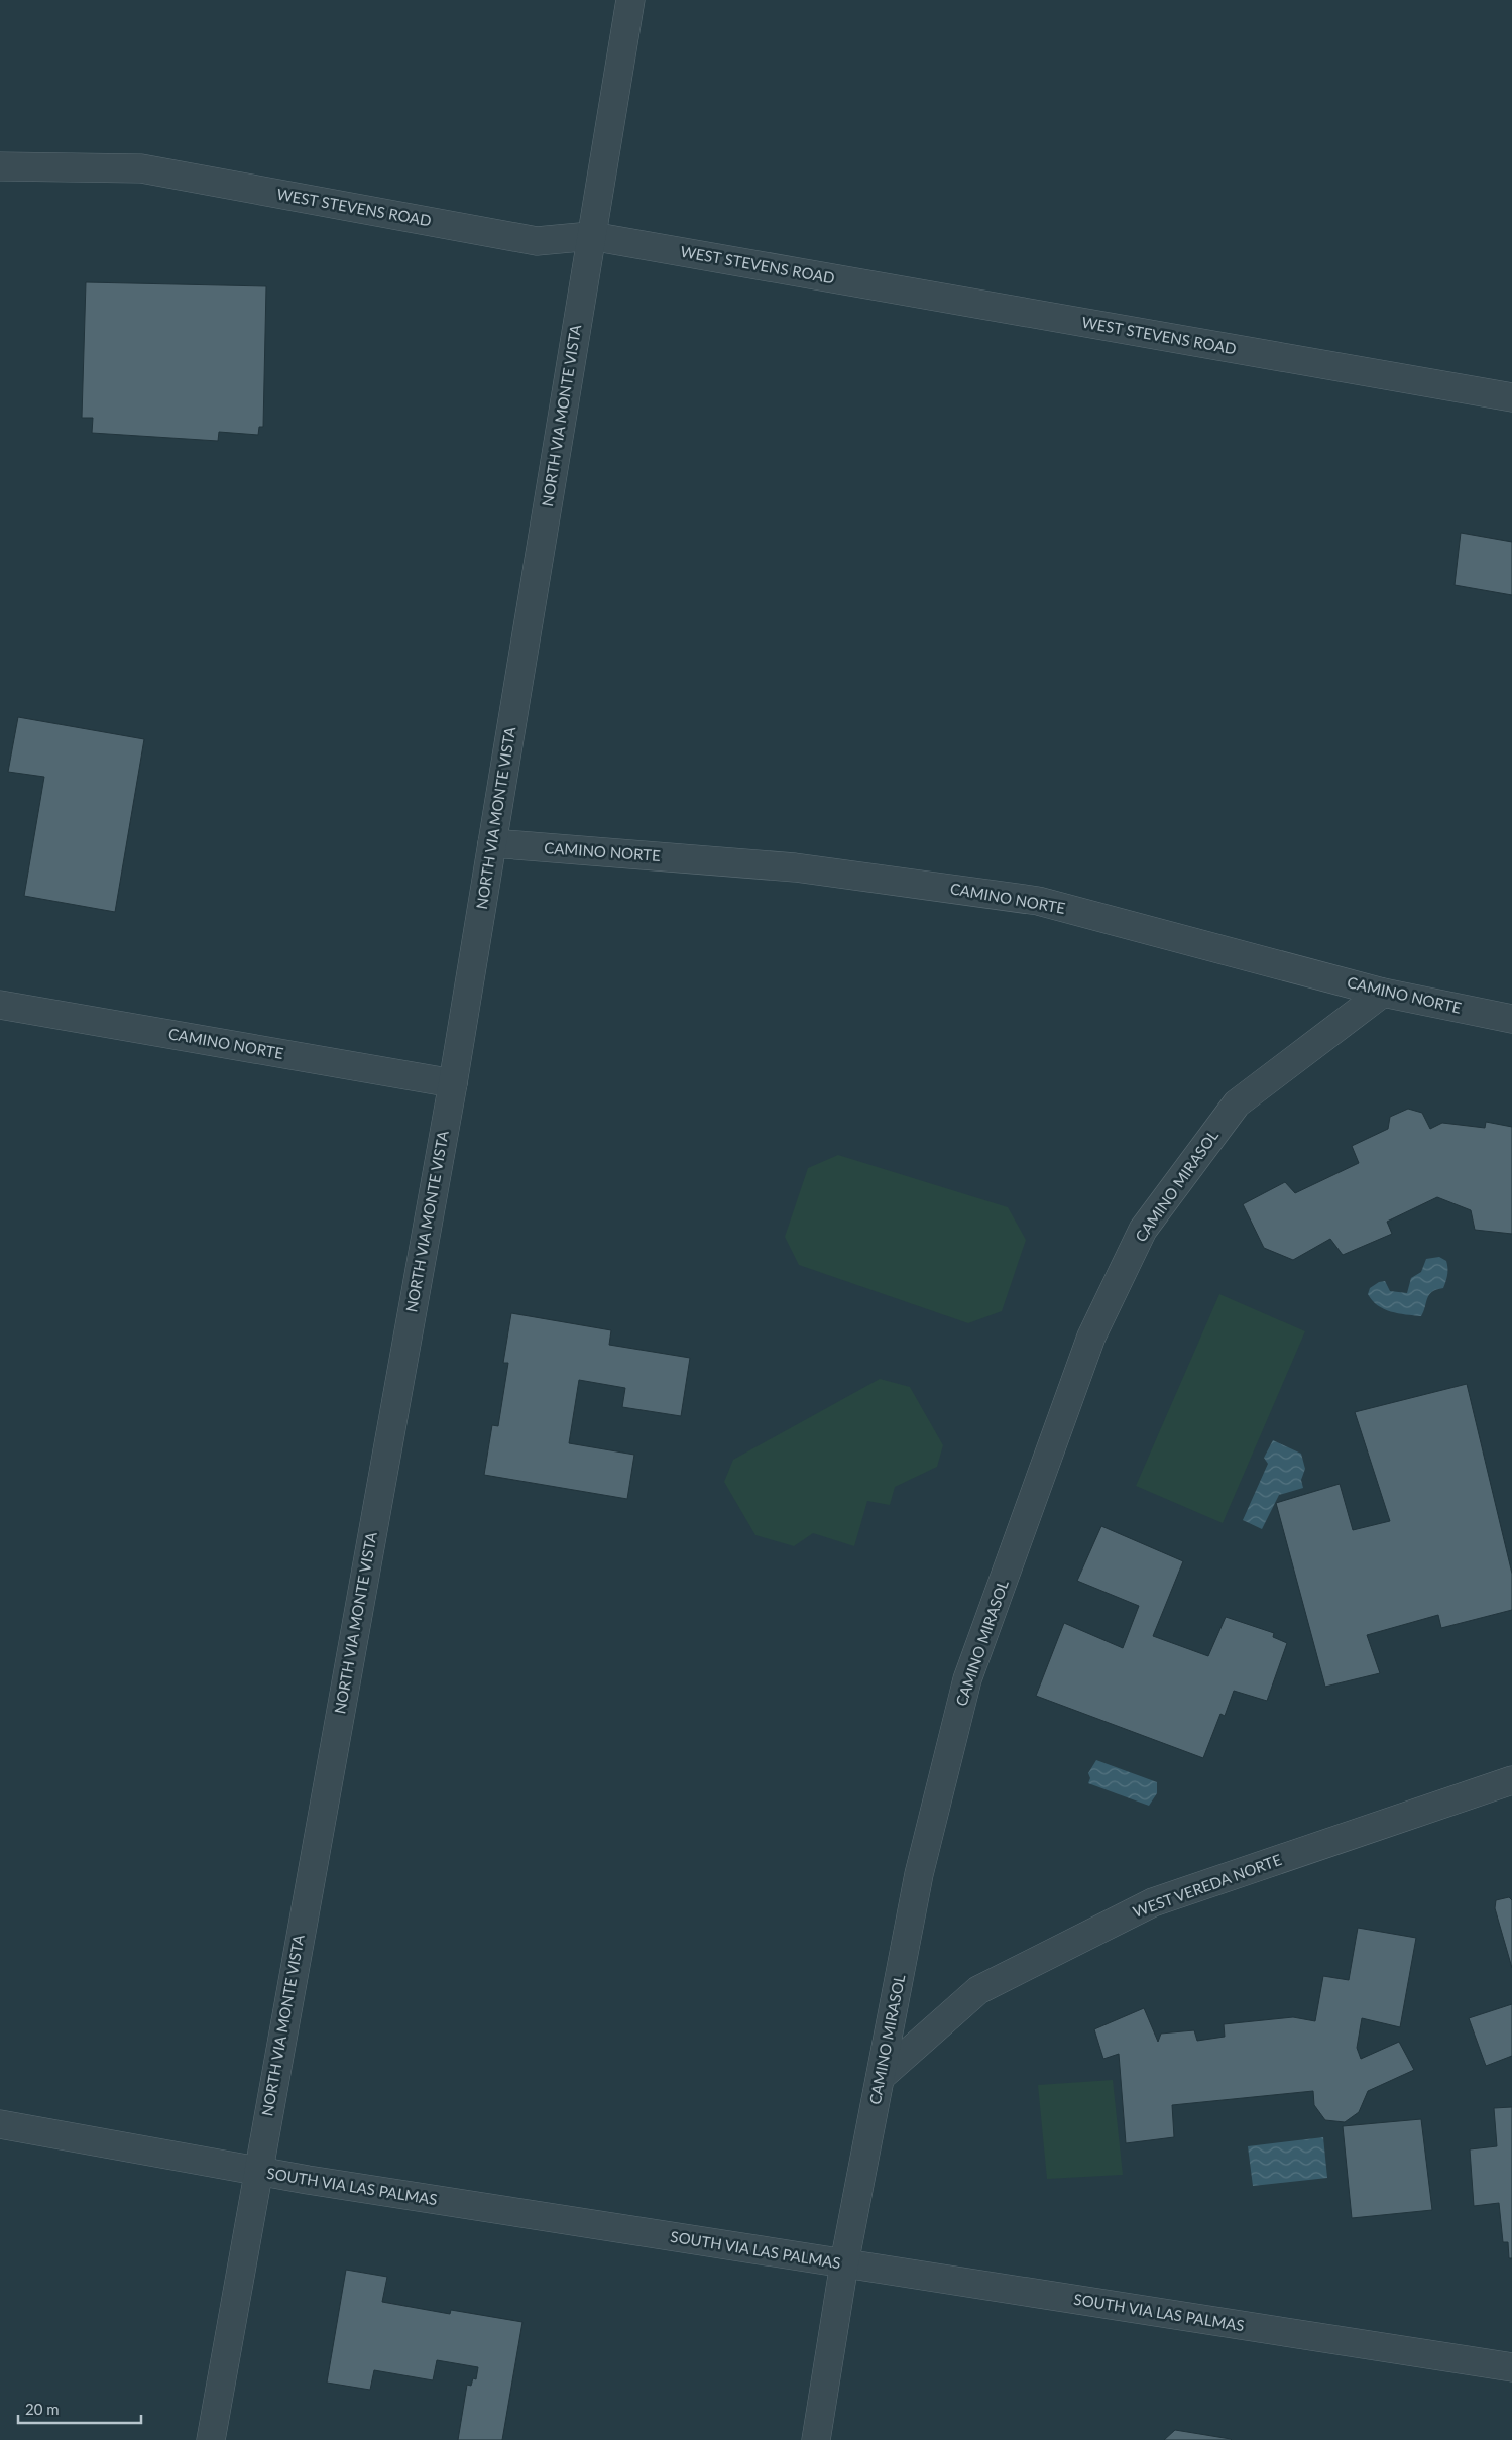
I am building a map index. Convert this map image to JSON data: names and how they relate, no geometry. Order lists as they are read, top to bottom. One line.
{"streets":{"street":["WEST STEVENS ROAD","NORTH VIA MONTE VISTA","CAMINO NORTE","CAMINO MIRASOL","WEST VEREDA NORTE","SOUTH VIA LAS PALMAS"]},"crossings":[["WEST STEVENS ROAD","NORTH VIA MONTE VISTA"],["NORTH VIA MONTE VISTA","CAMINO NORTE"],["NORTH VIA MONTE VISTA","SOUTH VIA LAS PALMAS"],["CAMINO NORTE","CAMINO MIRASOL"],["CAMINO MIRASOL","WEST VEREDA NORTE"],["CAMINO MIRASOL","SOUTH VIA LAS PALMAS"]],"scale_bar":"20 m"}
